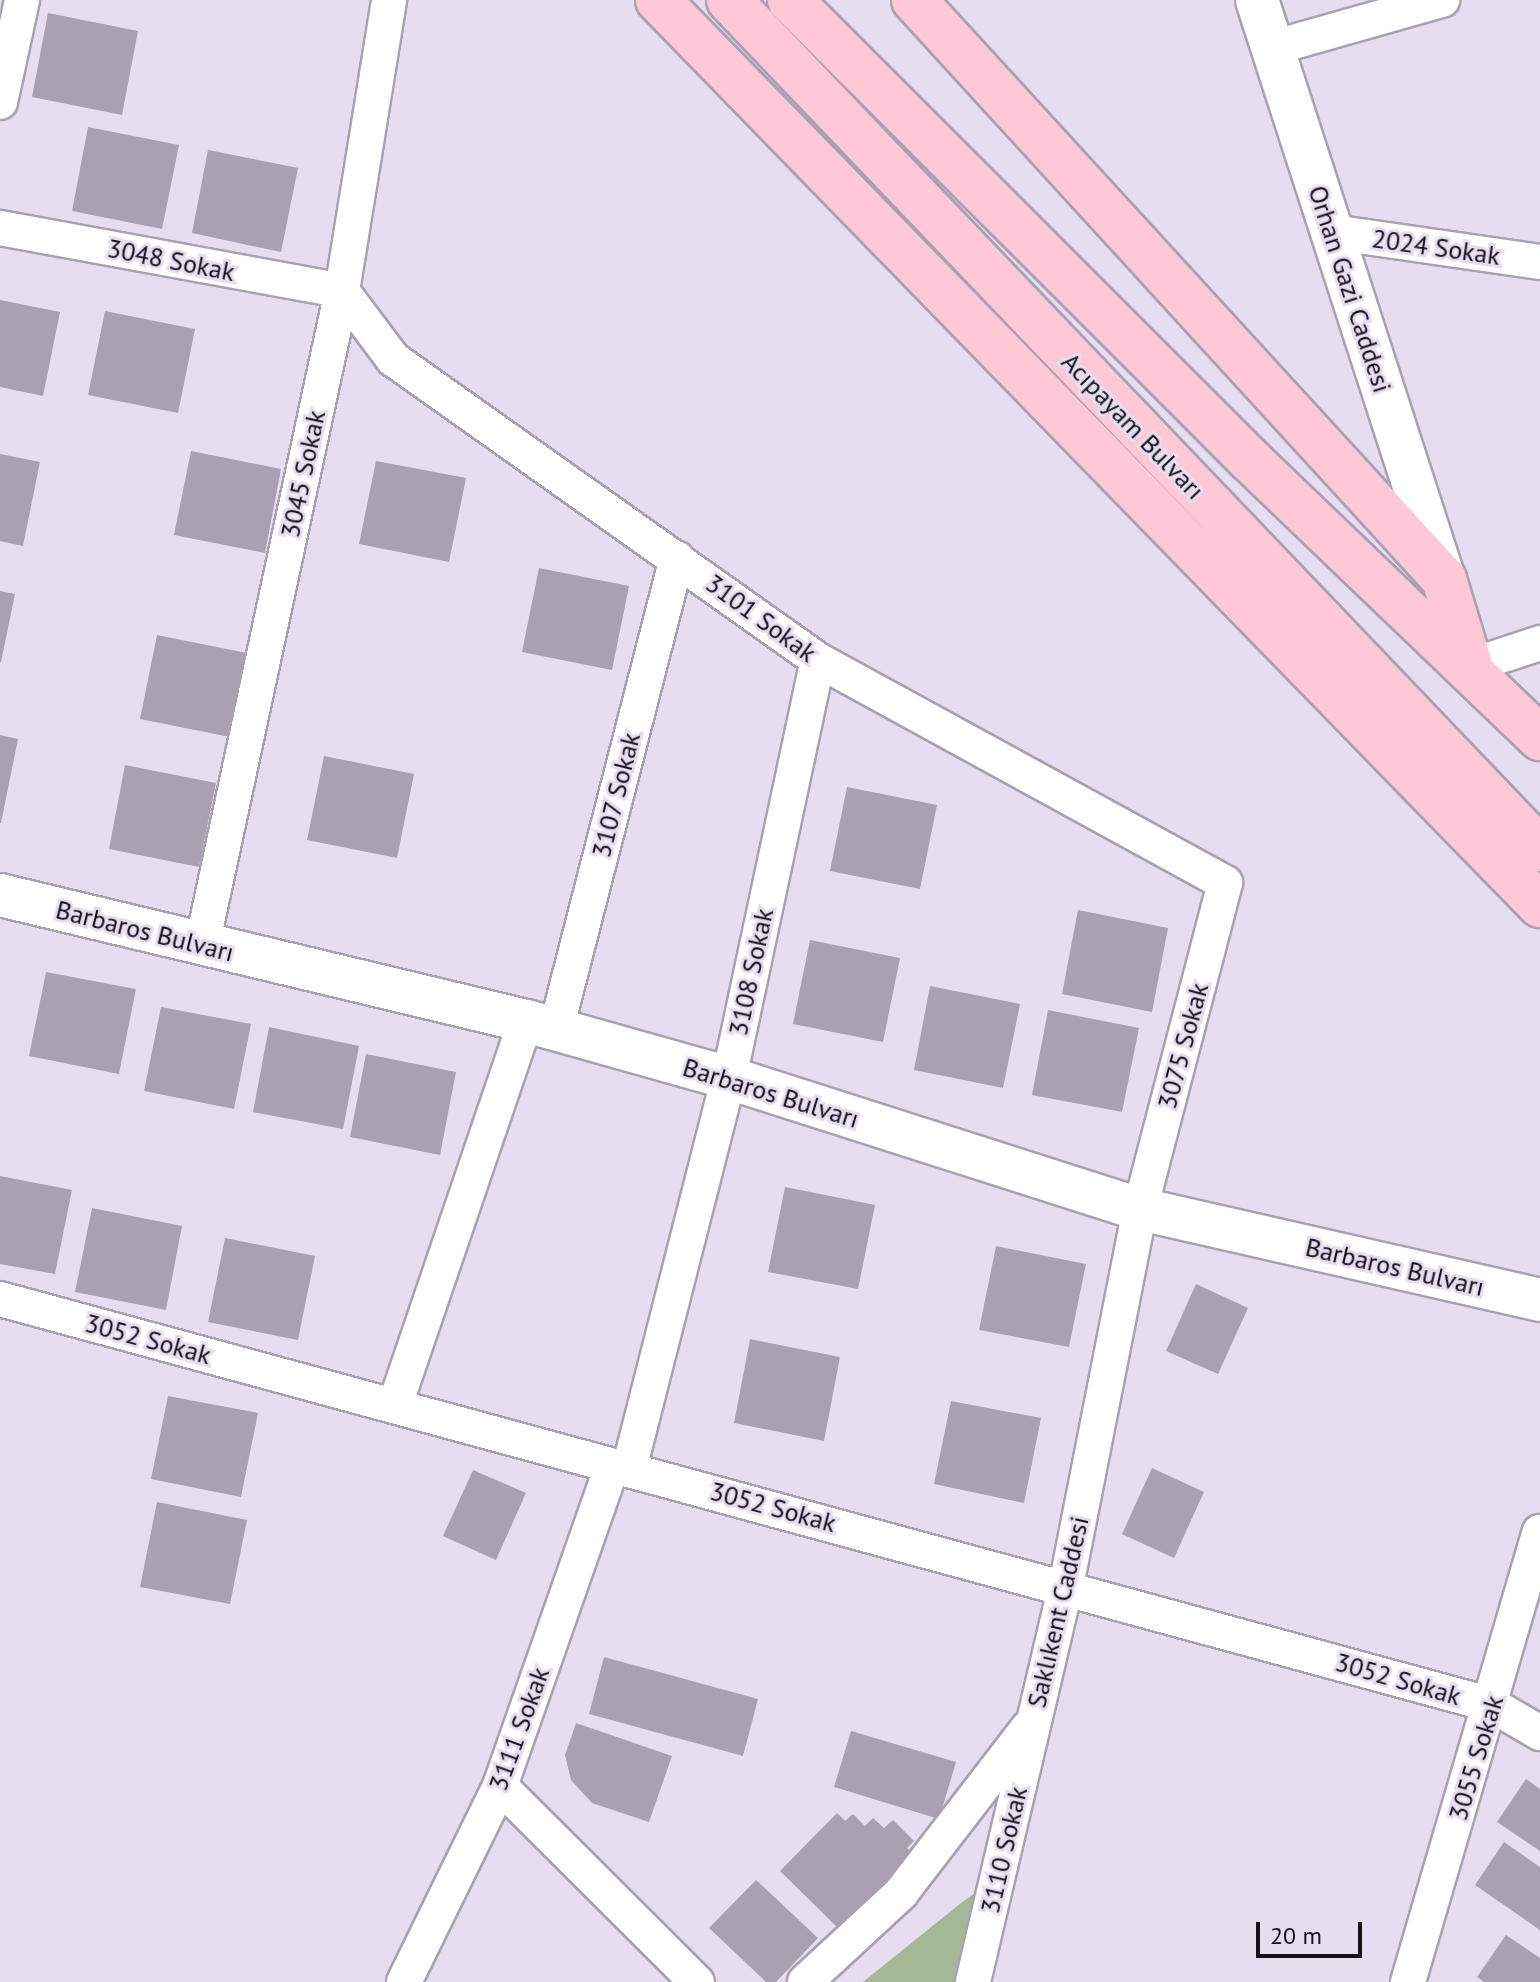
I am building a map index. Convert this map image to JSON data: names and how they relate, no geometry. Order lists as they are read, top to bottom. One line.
{"streets":{"main road":["Acıpayam Bulvarı"],"street":["2024 Sokak","3048 Sokak","Orhan Gazi Caddesi","3045 Sokak","3101 Sokak","3107 Sokak","Barbaros Bulvarı","3108 Sokak","3075 Sokak","3052 Sokak","Saklıkent Caddesi","3111 Sokak","3055 Sokak","3110 Sokak"]},"crossings":[["2024 Sokak","Orhan Gazi Caddesi"],["3048 Sokak","3045 Sokak"],["3048 Sokak","3101 Sokak"],["3045 Sokak","3101 Sokak"],["3045 Sokak","Barbaros Bulvarı"],["3101 Sokak","3107 Sokak"],["3101 Sokak","3108 Sokak"],["3101 Sokak","3075 Sokak"],["3107 Sokak","Barbaros Bulvarı"],["3107 Sokak","3052 Sokak"],["Barbaros Bulvarı","3108 Sokak"],["Barbaros Bulvarı","3075 Sokak"],["Barbaros Bulvarı","Saklıkent Caddesi"],["3108 Sokak","3052 Sokak"],["3108 Sokak","3111 Sokak"],["3075 Sokak","Saklıkent Caddesi"],["3052 Sokak","Saklıkent Caddesi"],["3052 Sokak","3111 Sokak"],["3052 Sokak","3055 Sokak"],["Saklıkent Caddesi","3110 Sokak"]],"scale_bar":"20 m"}
